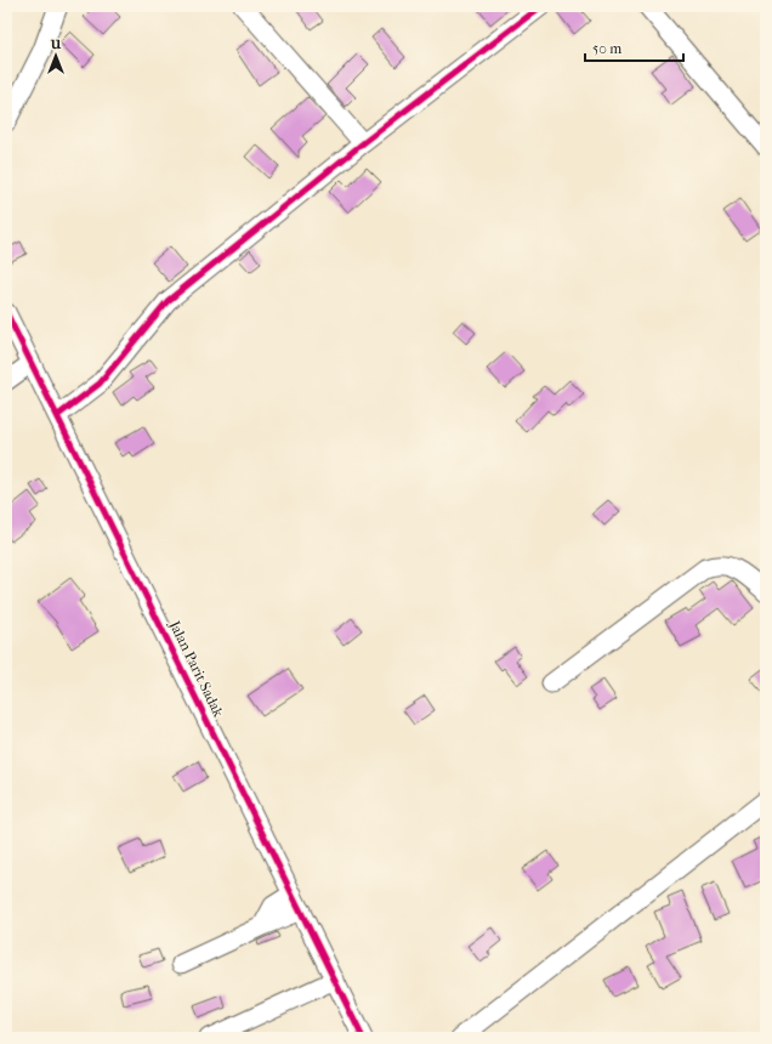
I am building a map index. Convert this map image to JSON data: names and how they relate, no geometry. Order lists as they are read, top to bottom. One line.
{"streets":{"street":["Jalan Parit Sadak"]},"scale_bar":"50 m","north":"top"}
